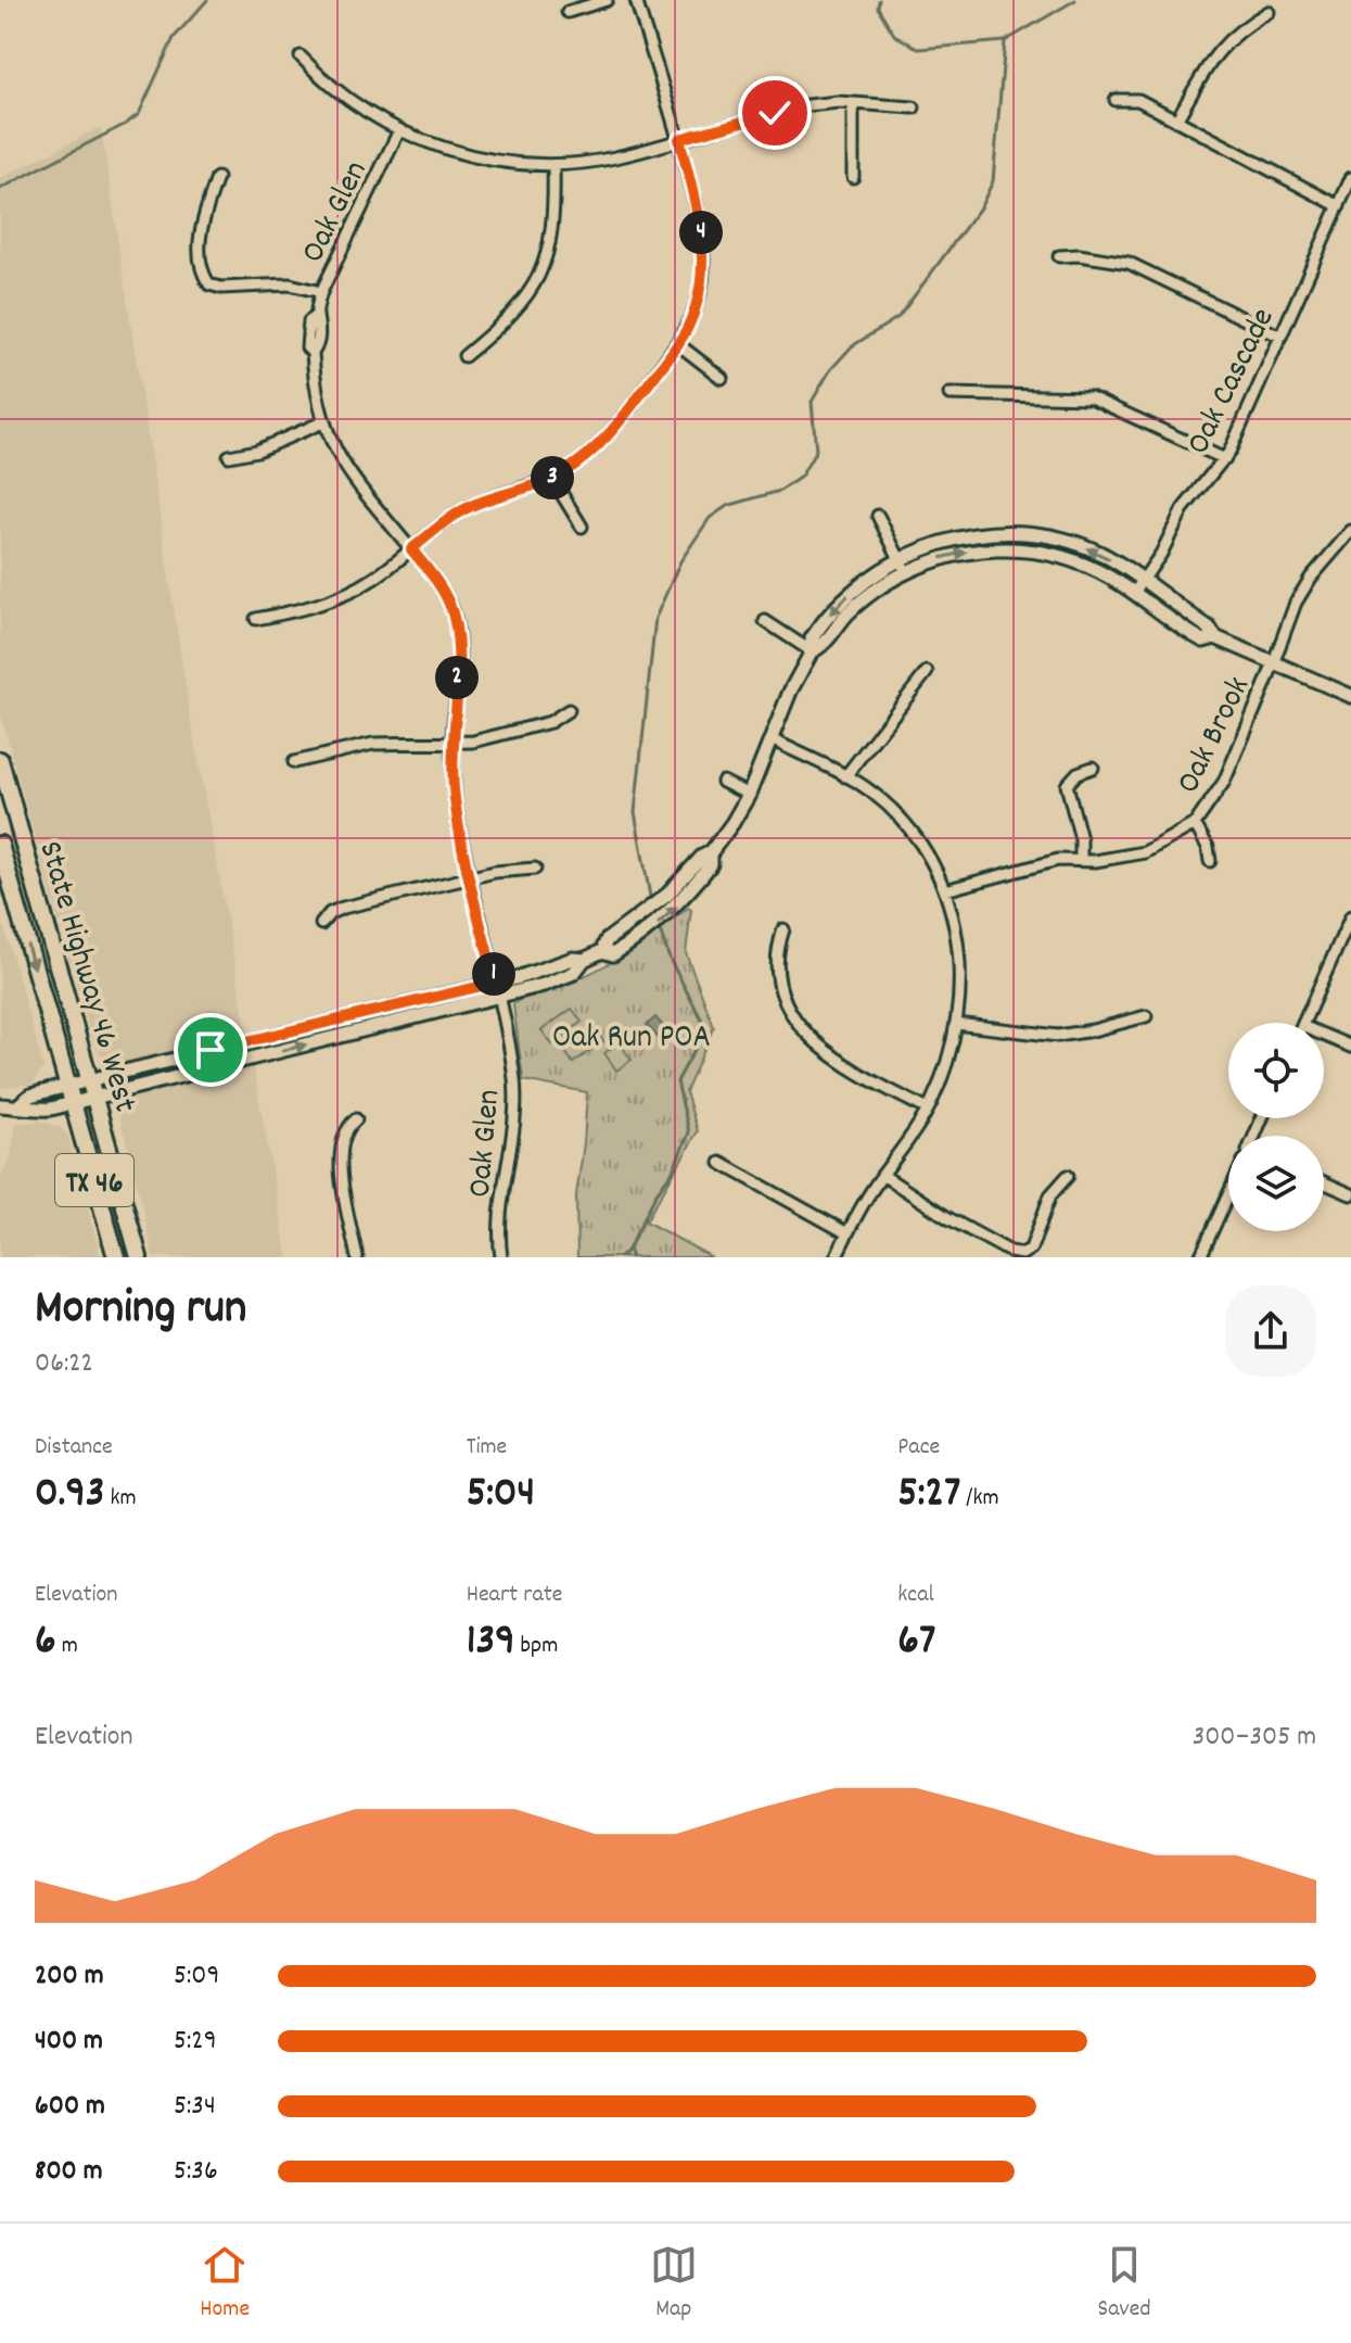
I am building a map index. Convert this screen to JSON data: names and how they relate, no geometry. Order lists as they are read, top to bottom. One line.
{"streets":{"main road":["State Highway 46 West","TX 46"],"street":["Oak Glen","Oak Cascade","Oak Brook"]},"parks":["Oak Run POA"],"page":{"pins":["4","3","2","1"],"heading":["Morning run","06:22"],"stats":[["Distance","0.93 km"],["Time","5:04"],["Pace","5:27 /km"],["Elevation","6 m"],["Heart rate","139 bpm"],["kcal","67"]],"chart":["Elevation","300–305 m"],"list":[{"name":"200 m","note":"5:09"},{"name":"400 m","note":"5:29"},{"name":"600 m","note":"5:34"},{"name":"800 m","note":"5:36"}],"tabs":["Home","Map","Saved"]}}
